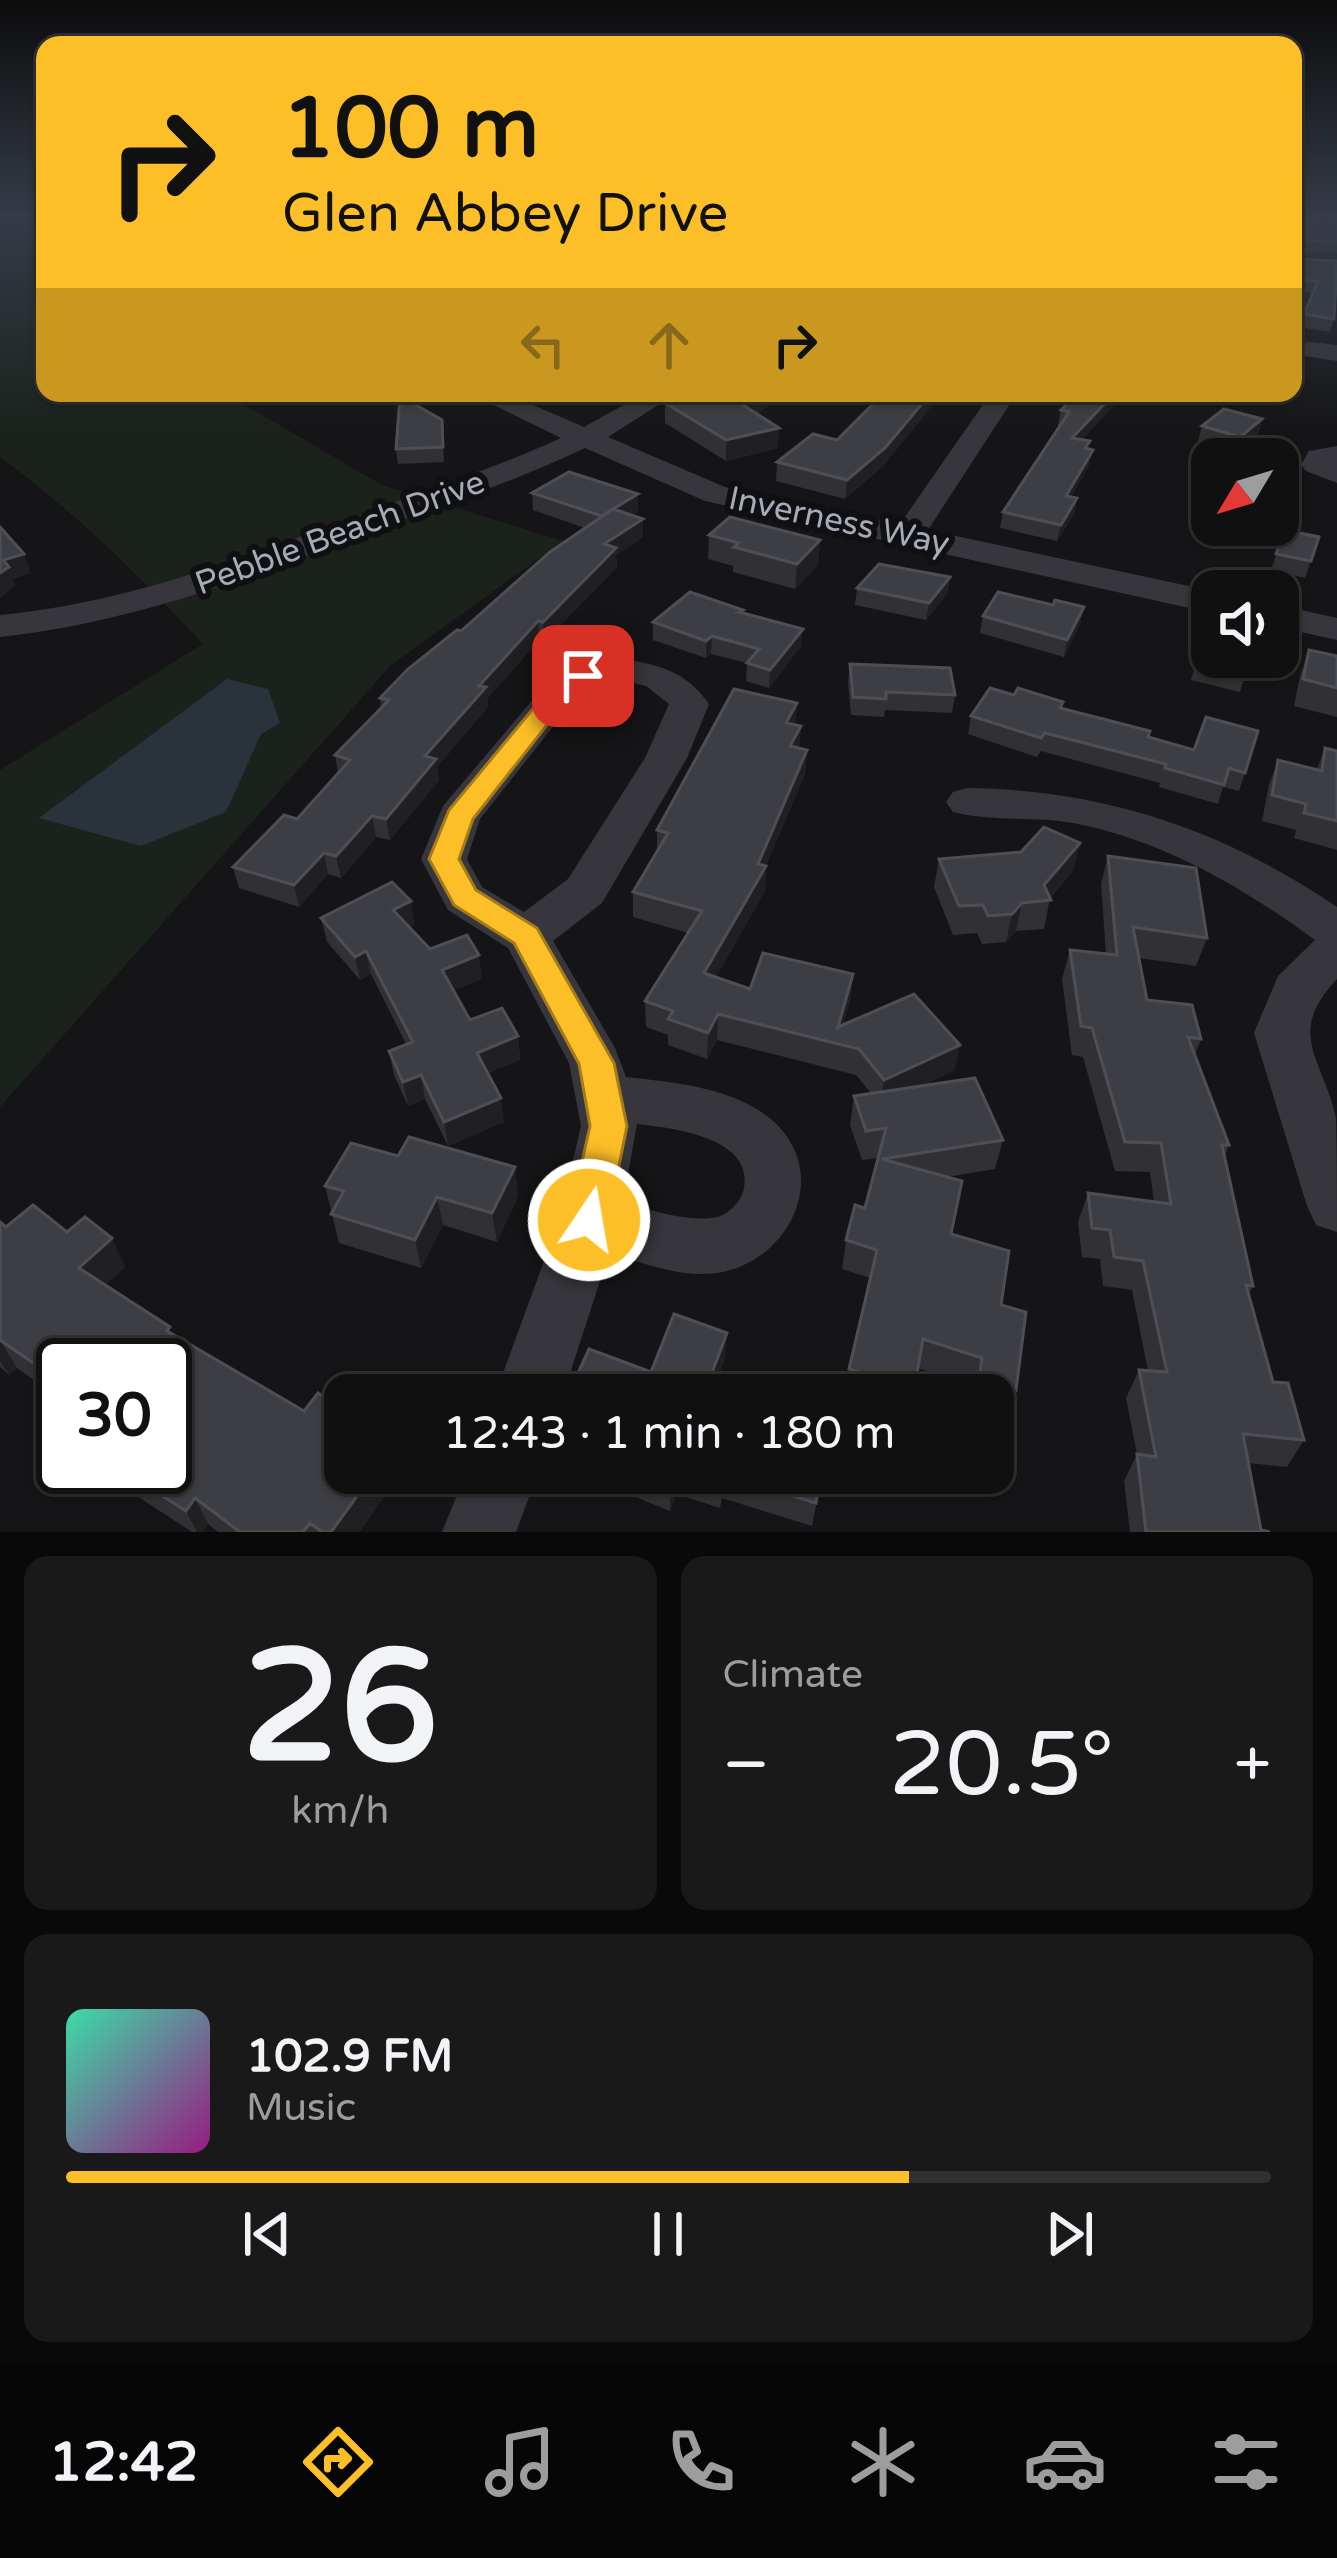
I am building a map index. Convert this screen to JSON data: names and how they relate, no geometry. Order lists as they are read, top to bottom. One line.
{"streets":{"street":["Inverness Way","Pebble Beach Drive"]},"crossings":[["Inverness Way","Pebble Beach Drive"]],"north":"bottom left","page":{"turn":["100 m","Glen Abbey Drive"],"limit":"30","trip":"12:43 · 1 min · 180 m","tile":[["26","km/h"],"Climate"],"heat":["−","20.5°","+"],"song":["102.9 FM","Music"],"tabs":"12:42"}}
